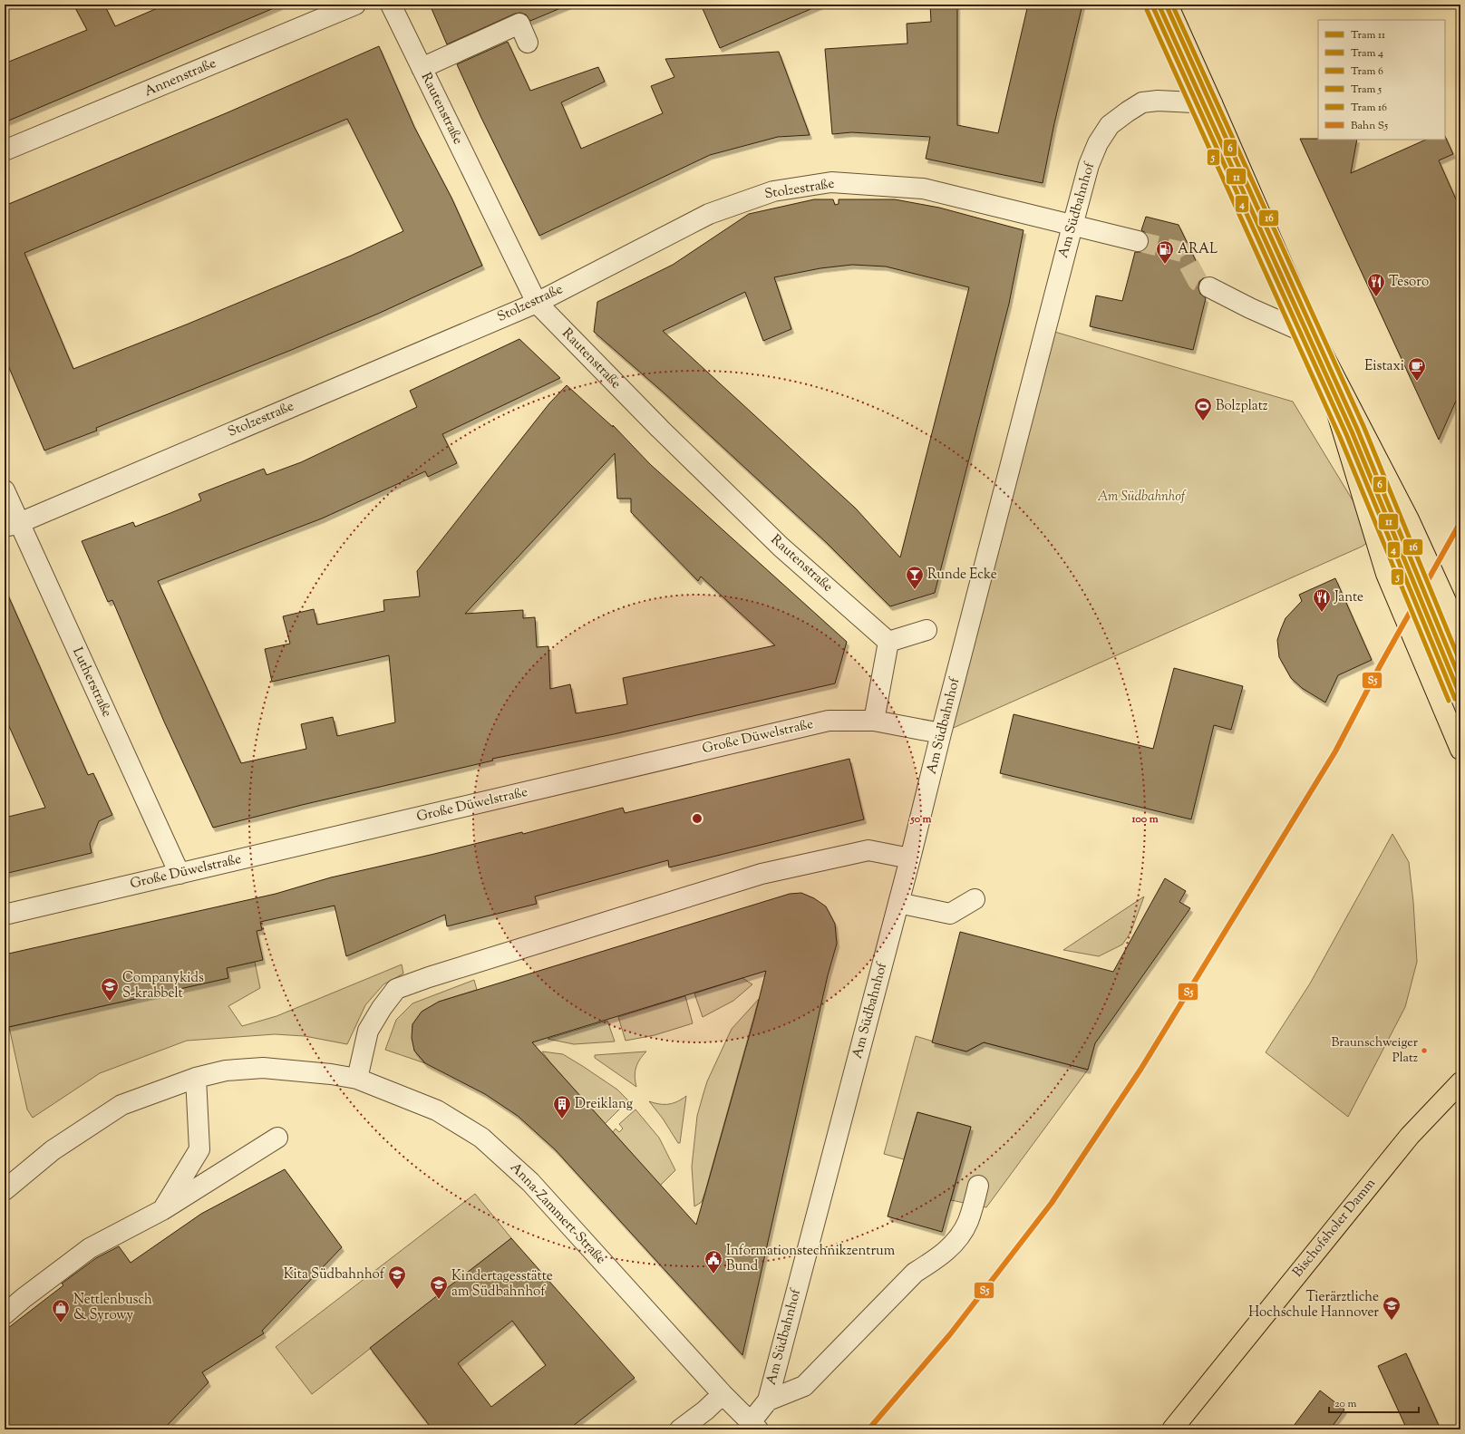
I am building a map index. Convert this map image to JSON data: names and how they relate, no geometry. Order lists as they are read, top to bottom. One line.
{"streets":{"main road":["Bischofsholer Damm"],"street":["Annenstraße","Rautenstraße","Stolzestraße","Am Südbahnhof","Lutherstraße","Große Düwelstraße","Anna-Zammert-Straße"]},"crossings":[["Rautenstraße","Stolzestraße"],["Stolzestraße","Am Südbahnhof"],["Stolzestraße","Lutherstraße"],["Am Südbahnhof","Große Düwelstraße"],["Am Südbahnhof","Anna-Zammert-Straße"],["Lutherstraße","Große Düwelstraße"]],"parks":["Am Südbahnhof"],"places":{"fuel station":["ARAL"],"restaurant":["Tesoro","Jante"],"cafe":["Eistaxi"],"sports":["Bolzplatz"],"bar":["Runde Ecke"],"school or university":["Companykids S-krabbelt","Kita Südbahnhof","Kindertagesstätte am Südbahnhof","Tierärztliche Hochschule Hannover"],"other":["Braunschweiger Platz"],"building":["Dreiklang"],"public building":["Informationstechnikzentrum Bund"],"shop":["Nettlenbusch & Syrowy"]},"lines":["tram line 11","tram line 6","tram line 16","tram line 4","tram line 5","rail line S5"],"legend":["Tram 11","Tram 4","Tram 6","Tram 5","Tram 16","Bahn S5"],"scale_bar":"20 m","rings":["50 m","100 m"]}
